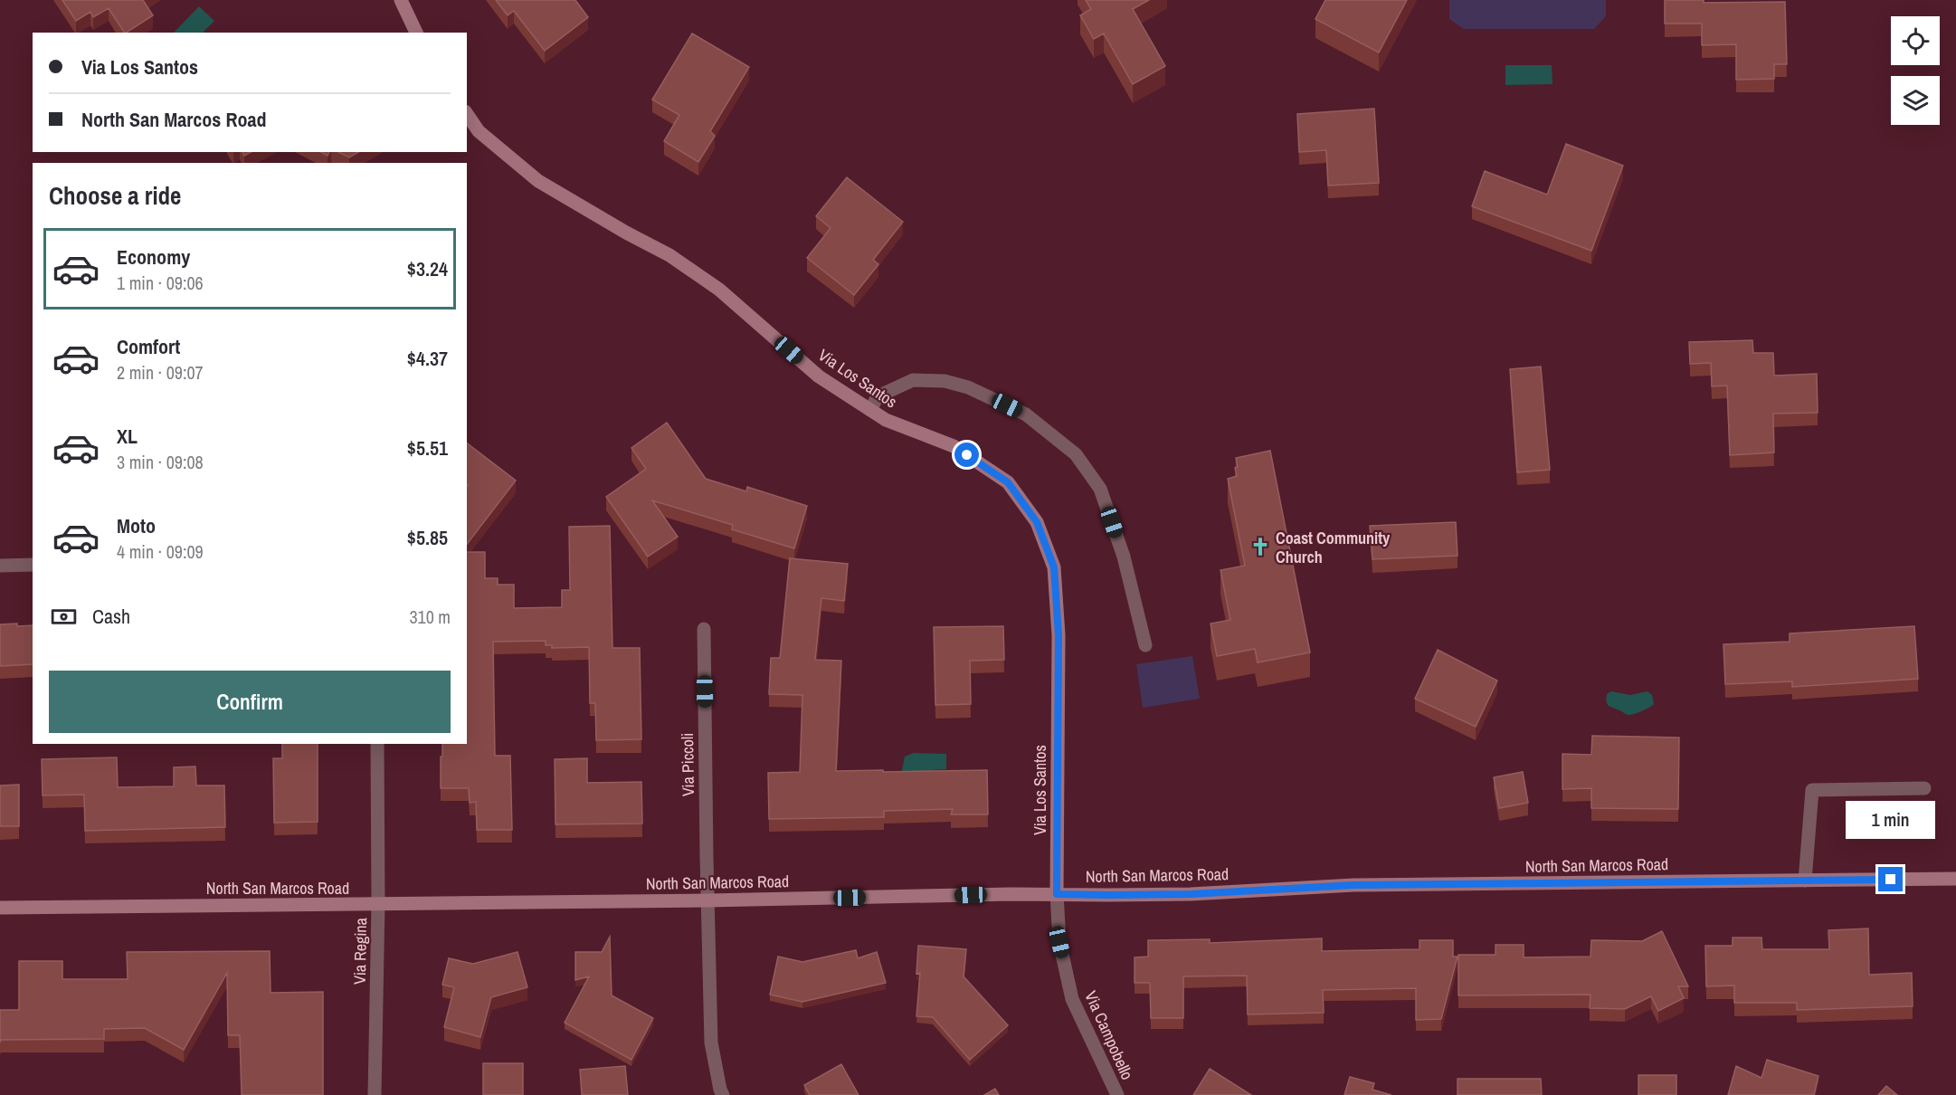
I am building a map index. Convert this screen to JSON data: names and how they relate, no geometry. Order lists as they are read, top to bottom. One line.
{"streets":{"street":["Via Los Santos","Via Piccoli","North San Marcos Road","Via Regina","Via Campobello"]},"crossings":[["Via Los Santos","North San Marcos Road"],["Via Los Santos","Via Campobello"],["Via Piccoli","North San Marcos Road"],["North San Marcos Road","Via Regina"],["North San Marcos Road","Via Campobello"]],"places":{"church":["Coast Community Church"]},"page":{"banner":["Via Los Santos","North San Marcos Road"],"heading":"Choose a ride","list":[{"name":"Economy","note":"1 min · 09:06","value":"$3.24"},{"name":"Comfort","note":"2 min · 09:07","value":"$4.37"},{"name":"XL","note":"3 min · 09:08","value":"$5.51"},{"name":"Moto","note":"4 min · 09:09","value":"$5.85"}],"pay":["Cash","310 m"],"buttons":"Confirm","bubble":"1 min"}}
